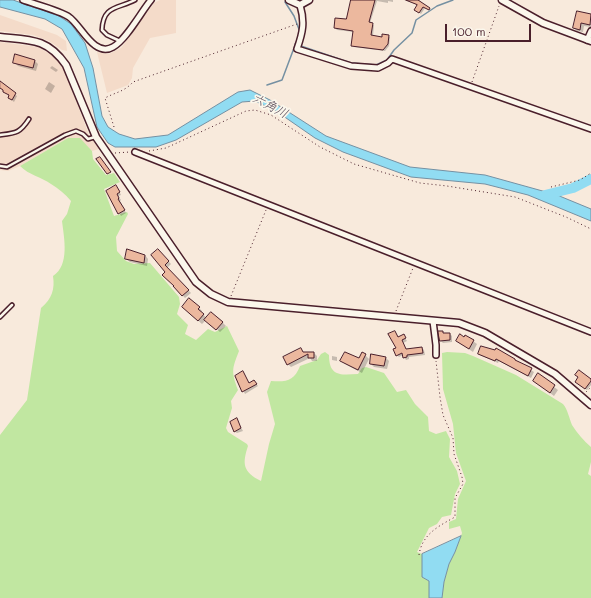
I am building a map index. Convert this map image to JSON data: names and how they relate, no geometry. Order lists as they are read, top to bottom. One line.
{"water":["六角川"],"scale_bar":"100 m"}
